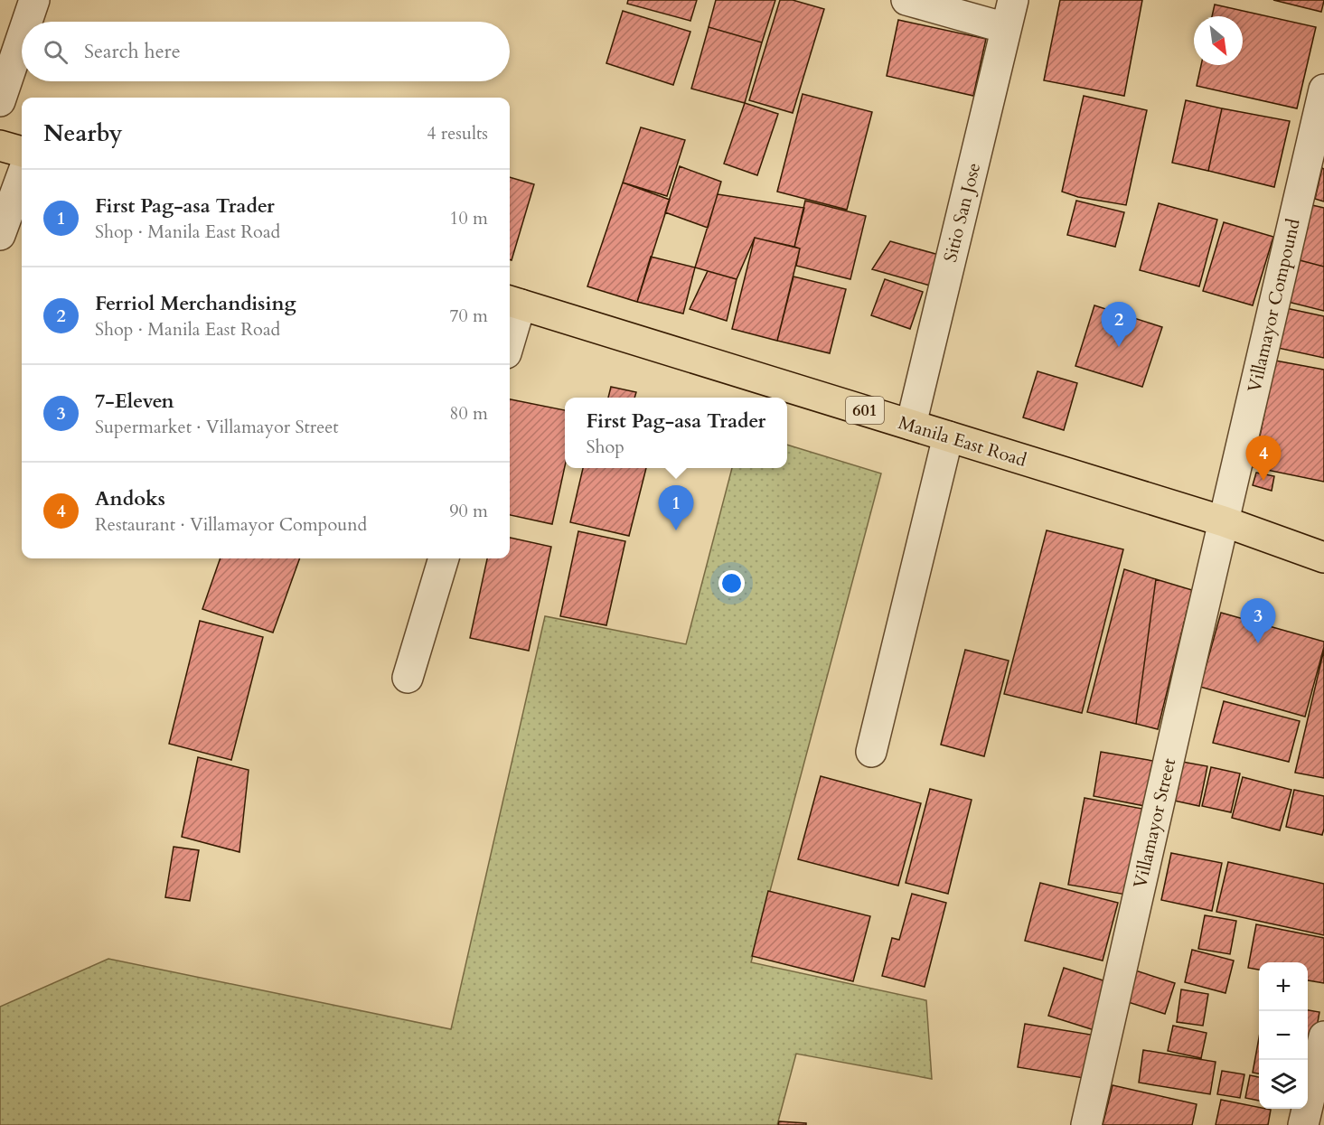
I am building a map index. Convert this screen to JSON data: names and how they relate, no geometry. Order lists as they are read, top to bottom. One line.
{"streets":{"main road":["601","Manila East Road"],"street":["Sitio San Jose","Villamayor Compound","Villamayor Street"]},"crossings":[["Sitio San Jose","Manila East Road"],["Villamayor Compound","Manila East Road"],["Villamayor Compound","Villamayor Street"],["Manila East Road","Villamayor Street"]],"north":"bottom right","page":{"search":"Search here","heading":["Nearby","4 results"],"list":[{"mark":"1","name":"First Pag-asa Trader","note":"Shop · Manila East Road","value":"10 m"},{"mark":"2","name":"Ferriol Merchandising","note":"Shop · Manila East Road","value":"70 m"},{"mark":"3","name":"7-Eleven","note":"Supermarket · Villamayor Street","value":"80 m"},{"mark":"4","name":"Andoks","note":"Restaurant · Villamayor Compound","value":"90 m"}],"pins":["2","4","1","3"],"popup":["First Pag-asa Trader","Shop"],"map_buttons":["+","−"]}}
